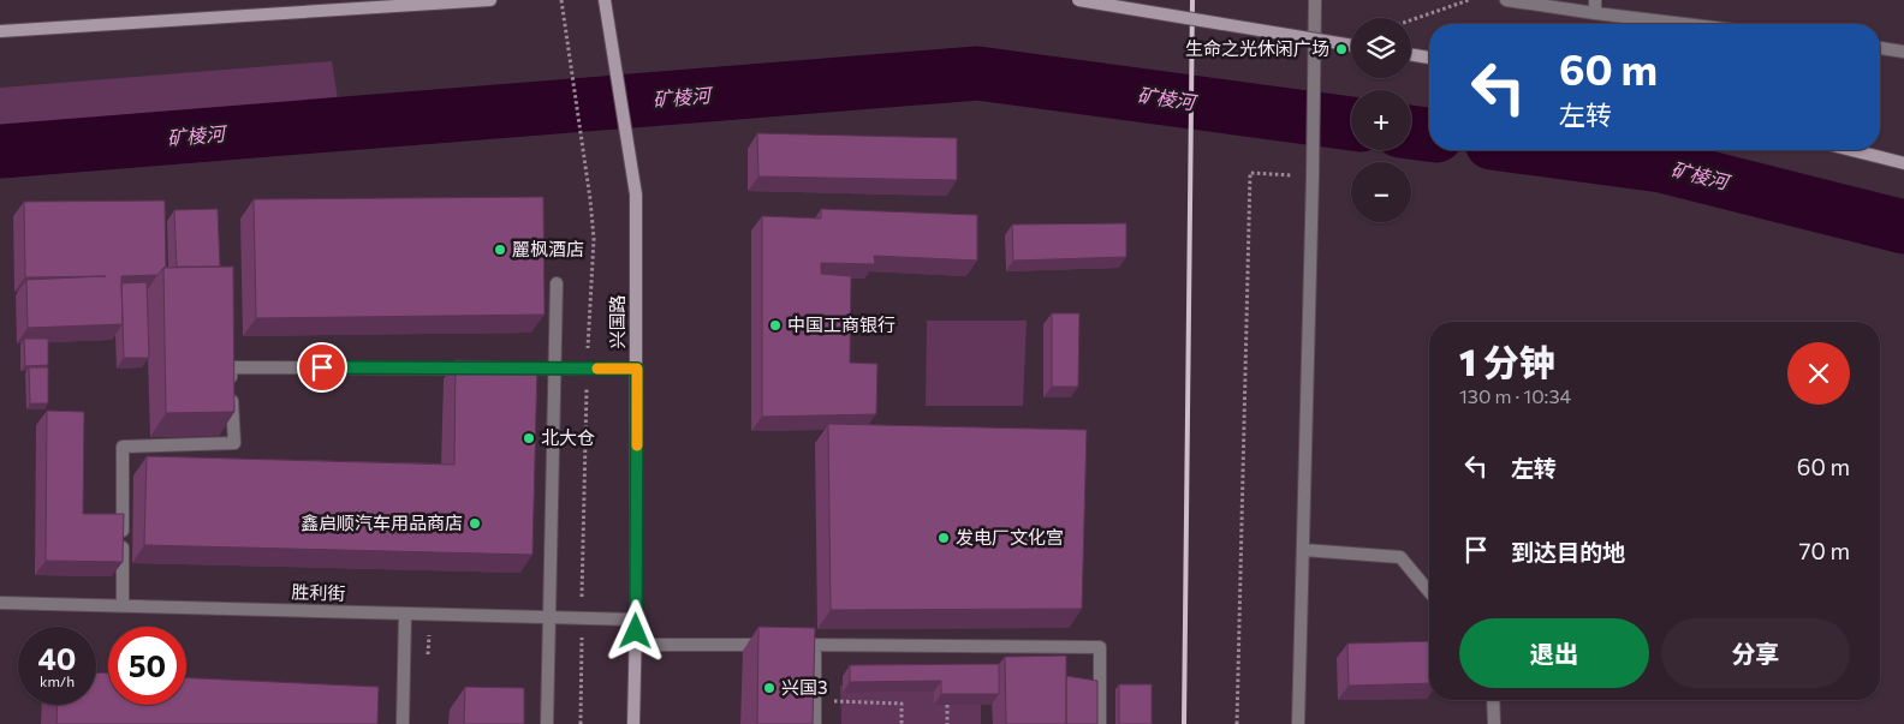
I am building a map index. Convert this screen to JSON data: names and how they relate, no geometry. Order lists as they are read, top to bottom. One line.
{"streets":{"main road":["兴国路"],"street":["胜利街"]},"crossings":[["兴国路","胜利街"]],"water":["矿棱河"],"places":["生命之光休闲广场","麗枫酒店","中国工商银行","北大仓","鑫启顺汽车用品商店","发电厂文化宫","兴国3"],"page":{"map_buttons":["+","−"],"turn":["60 m","左转"],"heading":["1 分钟","130 m · 10:34"],"list":[{"name":"左转","value":"60 m"},{"name":"到达目的地","value":"70 m"}],"buttons":["退出","分享"],"speed":"40 km/h","limit":"50"}}
